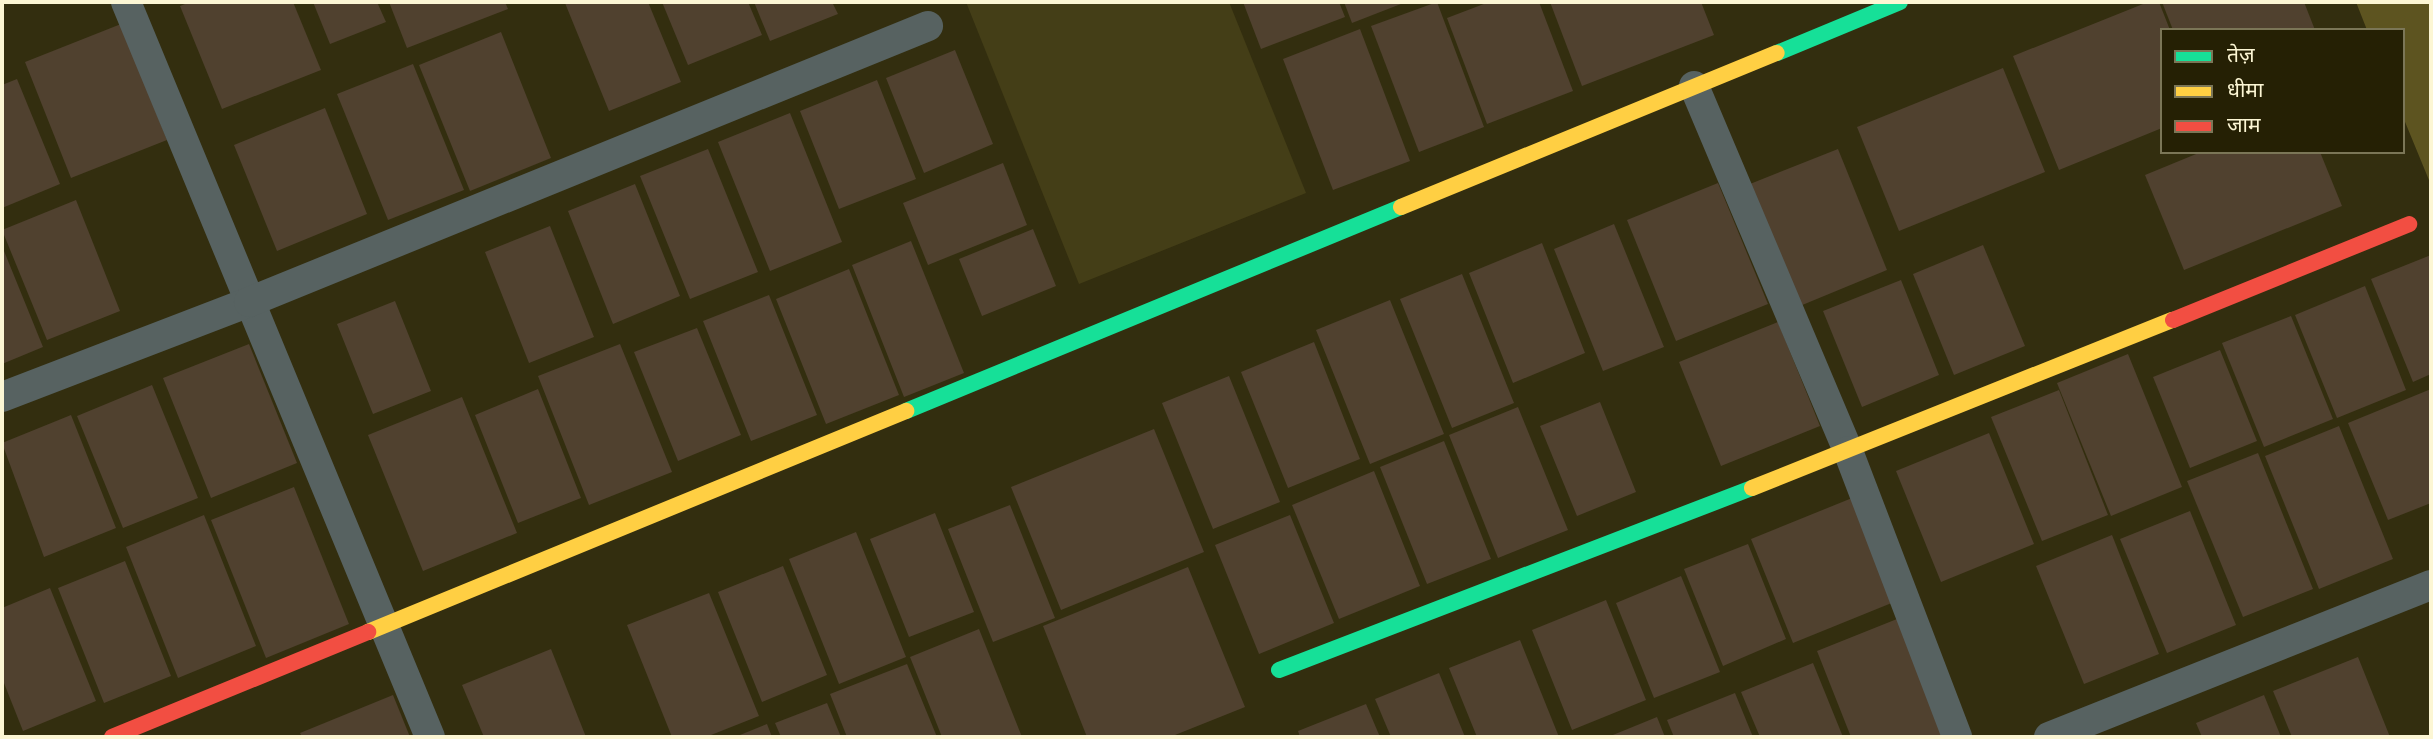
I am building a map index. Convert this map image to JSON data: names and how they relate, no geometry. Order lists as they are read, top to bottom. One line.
{"legend":["तेज़","धीमा","जाम"]}
